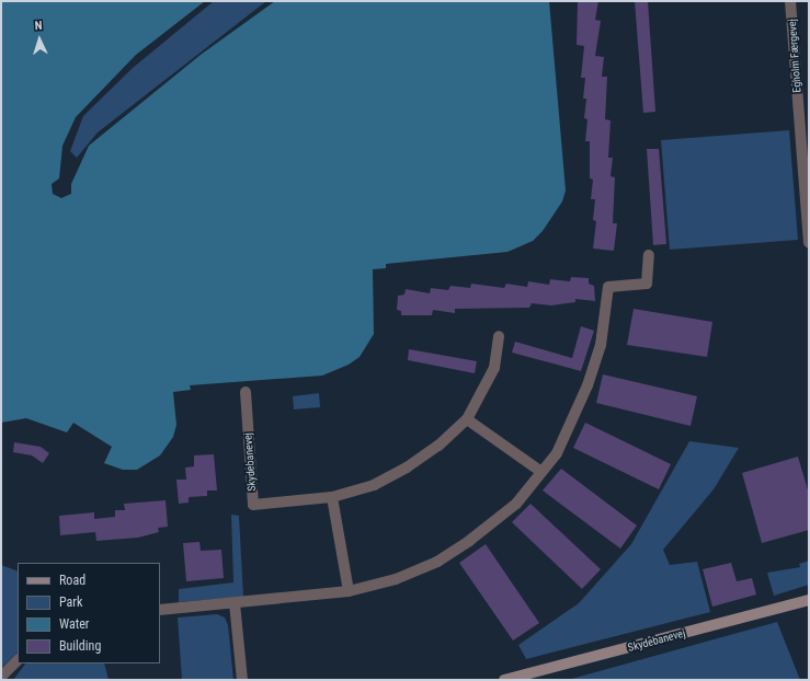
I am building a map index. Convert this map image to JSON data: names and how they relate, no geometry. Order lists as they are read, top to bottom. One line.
{"streets":{"street":["Egholm Færgevej","Skydebanevej"]},"legend":["Road","Park","Water","Building"],"north":"top"}
